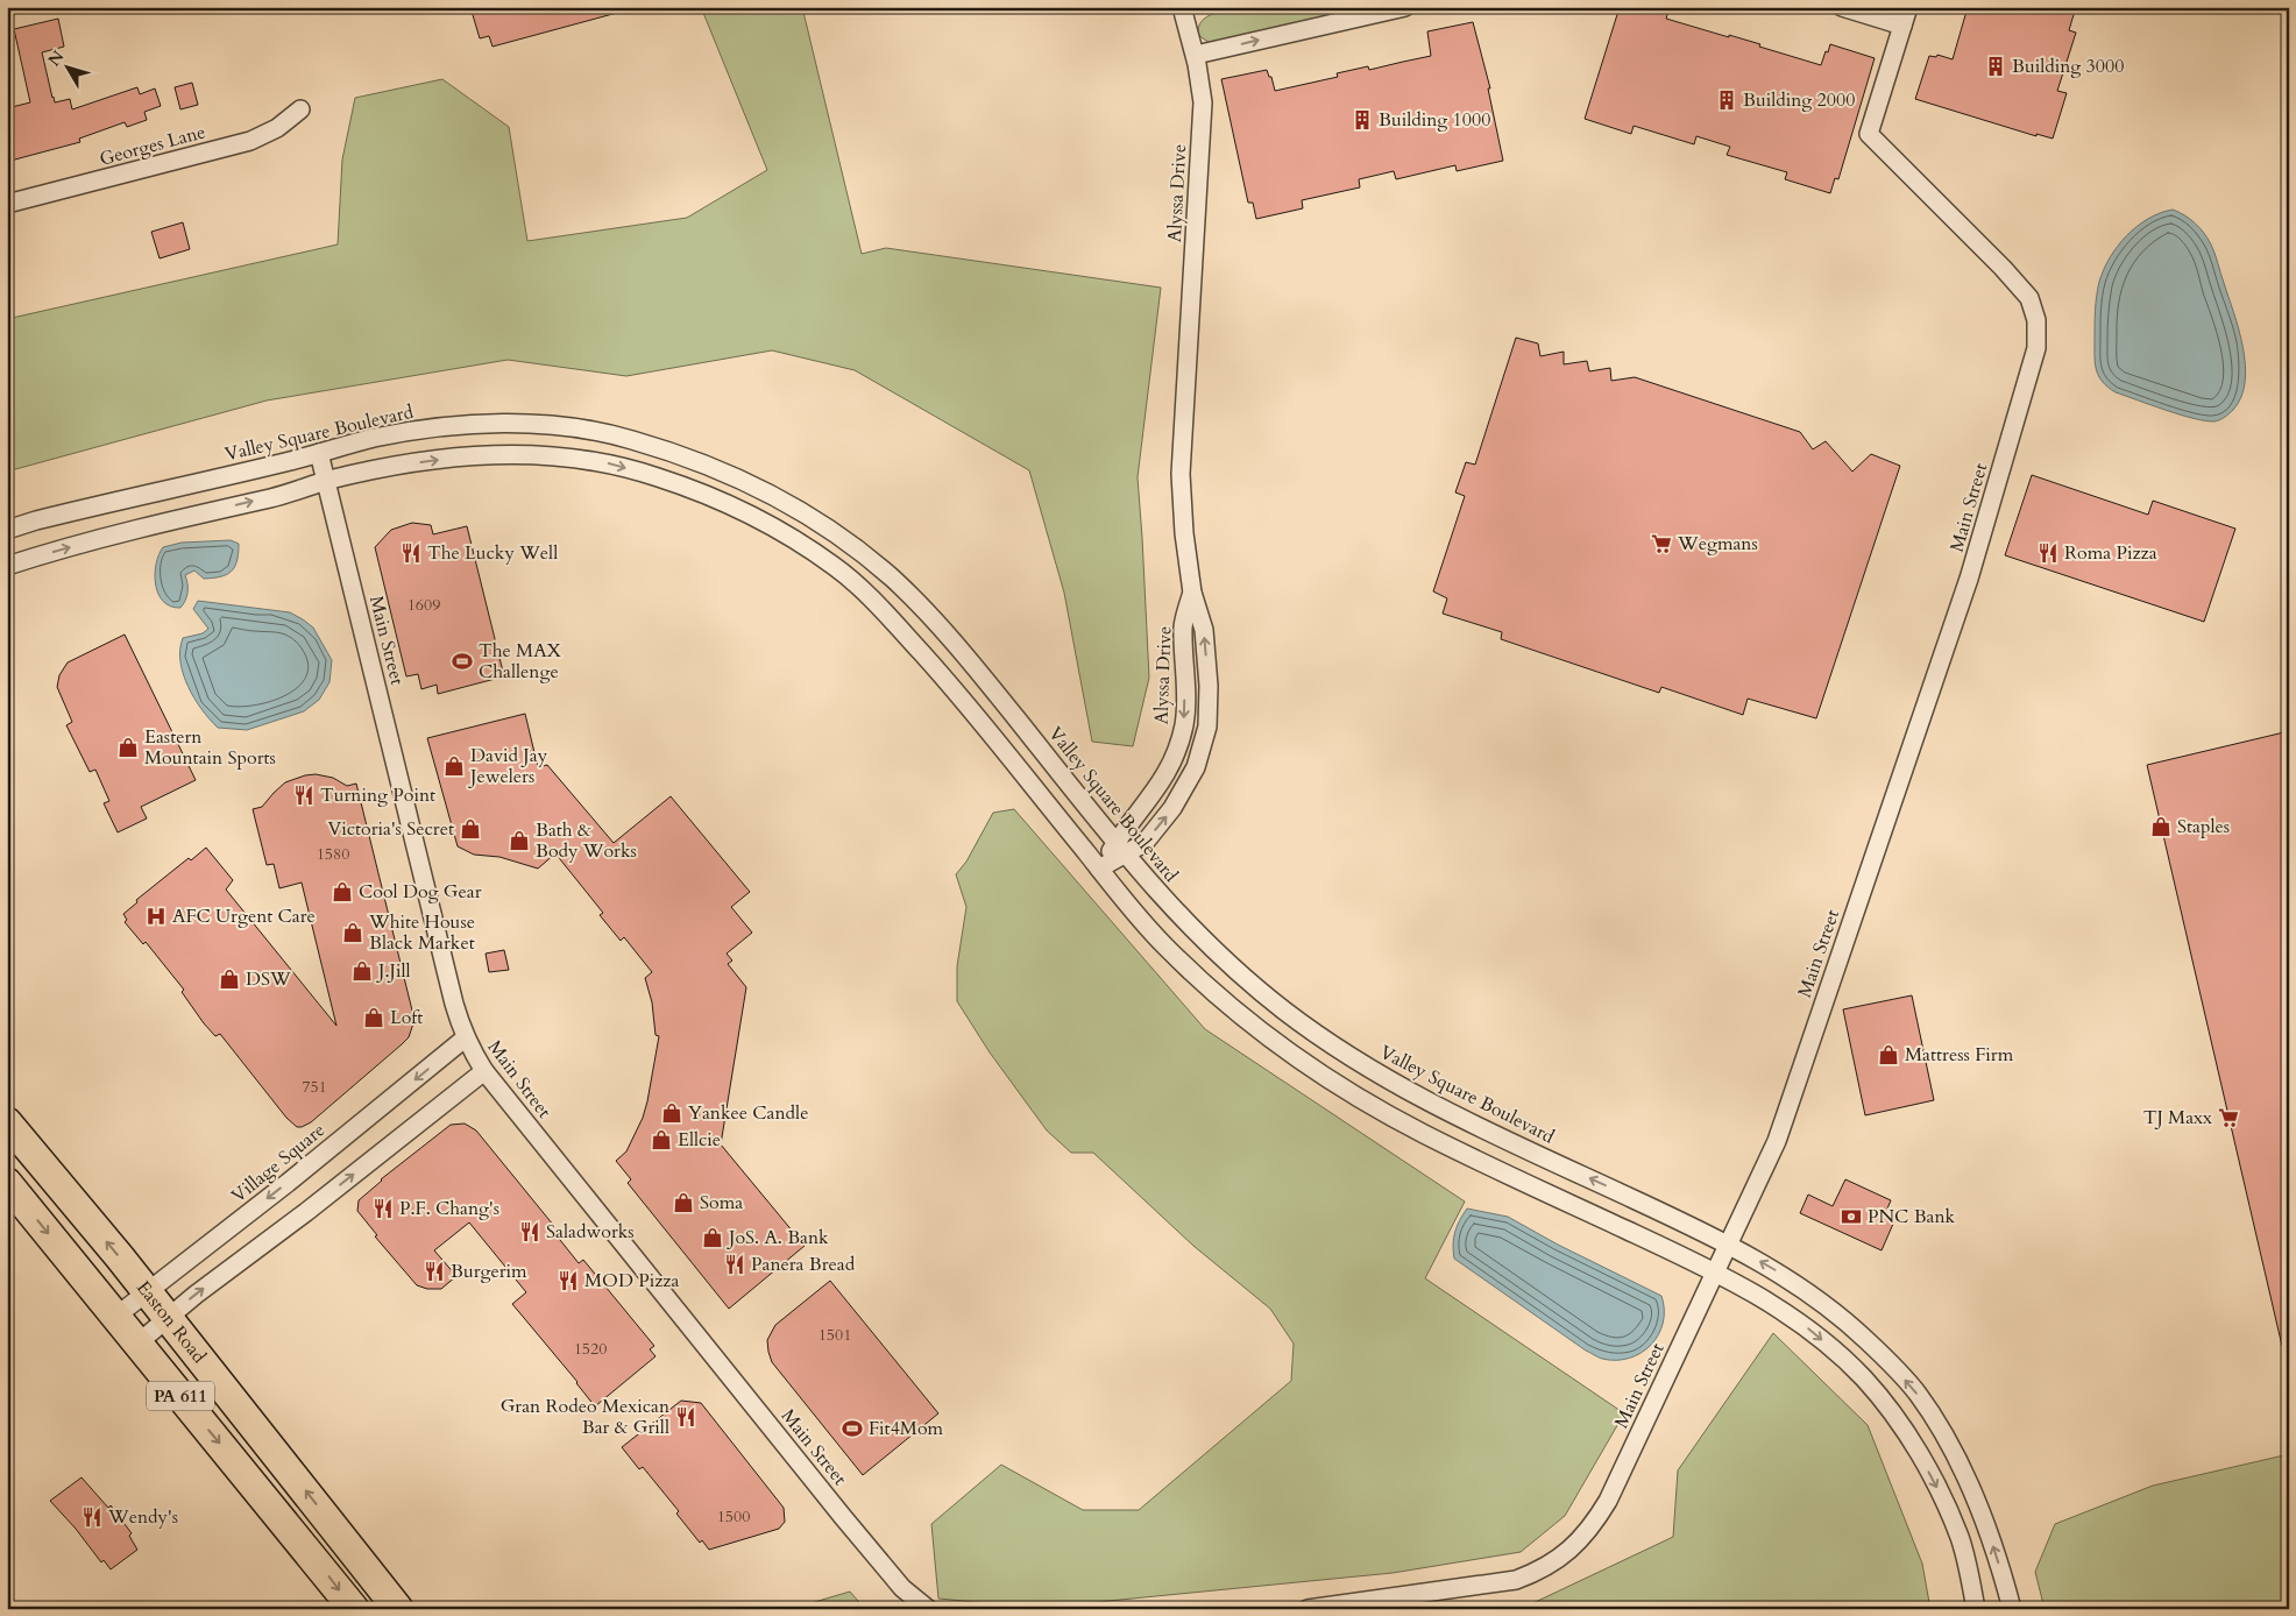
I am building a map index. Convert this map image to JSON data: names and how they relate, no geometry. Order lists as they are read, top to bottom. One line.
{"streets":{"highway":["Easton Road","PA 611"],"street":["Georges Lane","Alyssa Drive","Valley Square Boulevard","Main Street","Village Square"]},"crossings":[["Alyssa Drive","Valley Square Boulevard"],["Valley Square Boulevard","Main Street"],["Main Street","Village Square"],["Village Square","Easton Road"]],"places":{"building":["Building 3000","Building 2000","Building 1000"],"supermarket":["Wegmans","TJ Maxx"],"restaurant":["The Lucky Well","Roma Pizza","Turning Point","P.F. Chang's","Saladworks","Panera Bread","Burgerim","MOD Pizza","Gran Rodeo Mexican Bar & Grill","Wendy's"],"sports":["The MAX Challenge","Fit4Mom"],"shop":["Eastern Mountain Sports","David Jay Jewelers","Staples","Victoria's Secret","Bath & Body Works","Cool Dog Gear","White House Black Market","J.Jill","DSW","Loft","Mattress Firm","Yankee Candle","Ellcie","Soma","JoS. A. Bank"],"hospital":["AFC Urgent Care"],"bank":["PNC Bank"]},"house_numbers":["1609","1580","751","1501","1520","1500"],"north":"top left"}
